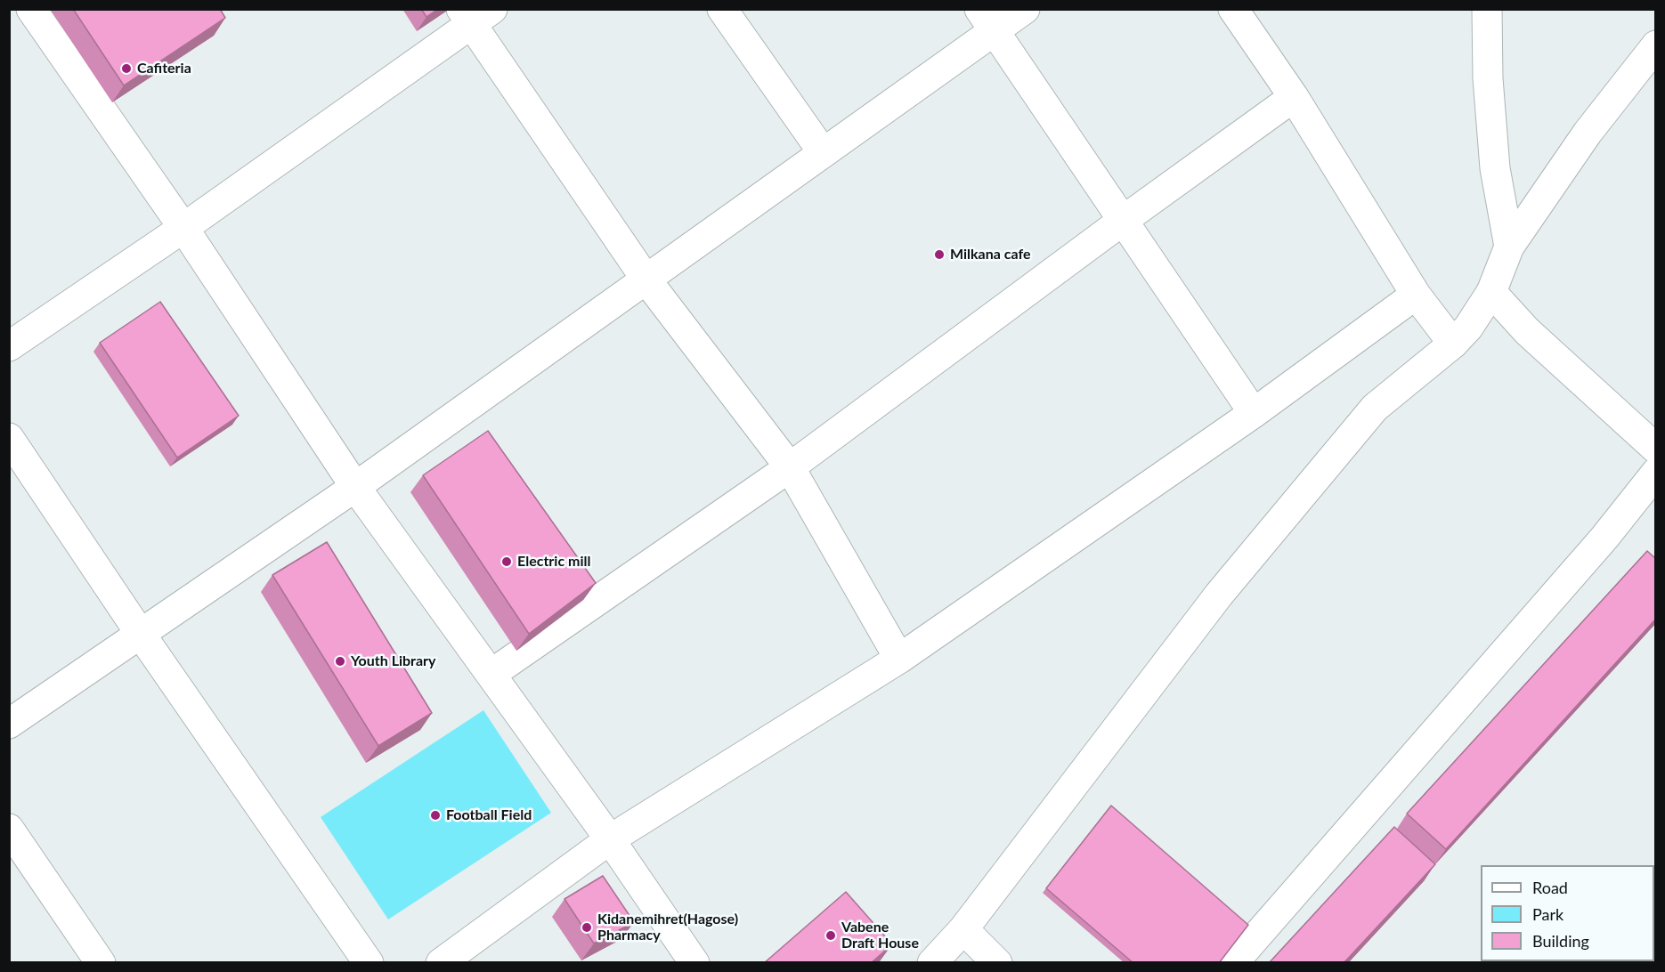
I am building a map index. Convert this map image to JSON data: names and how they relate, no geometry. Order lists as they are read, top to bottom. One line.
{"places":["Cafiteria","Milkana cafe","Electric mill","Youth Library","Football Field","Kidanemihret(Hagose) Pharmacy","Vabene Draft House"],"legend":["Road","Park","Building"]}
